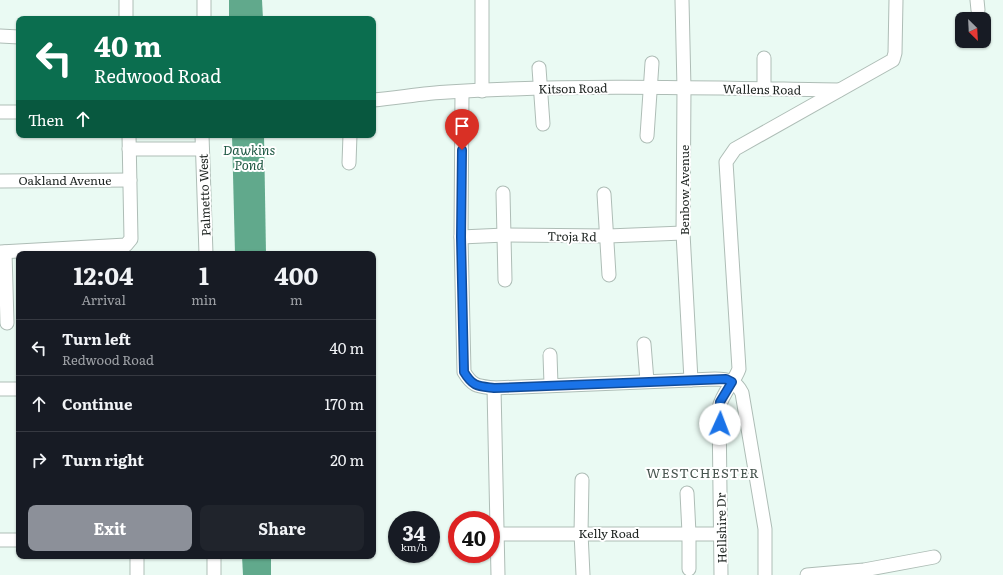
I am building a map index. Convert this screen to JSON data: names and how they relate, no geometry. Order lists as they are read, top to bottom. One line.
{"streets":{"street":["Kitson Road","Wallens Road","Oakland Avenue","Benbow Avenue","Palmetto West","Troja Rd","Hellshire Dr","Kelly Road"]},"crossings":[["Kitson Road","Wallens Road"],["Kitson Road","Benbow Avenue"],["Wallens Road","Benbow Avenue"],["Benbow Avenue","Troja Rd"],["Hellshire Dr","Kelly Road"]],"districts":["WESTCHESTER"],"water":["Dawkins Pond"],"north":"bottom right","page":{"turn":["40 m","Redwood Road"],"then":"Then","eta":["12:04","Arrival","1","min","400","m"],"list":[{"name":"Turn left","note":"Redwood Road","value":"40 m"},{"name":"Continue","value":"170 m"},{"name":"Turn right","value":"20 m"}],"buttons":["Exit","Share"],"speed":"34 km/h","limit":"40"}}
